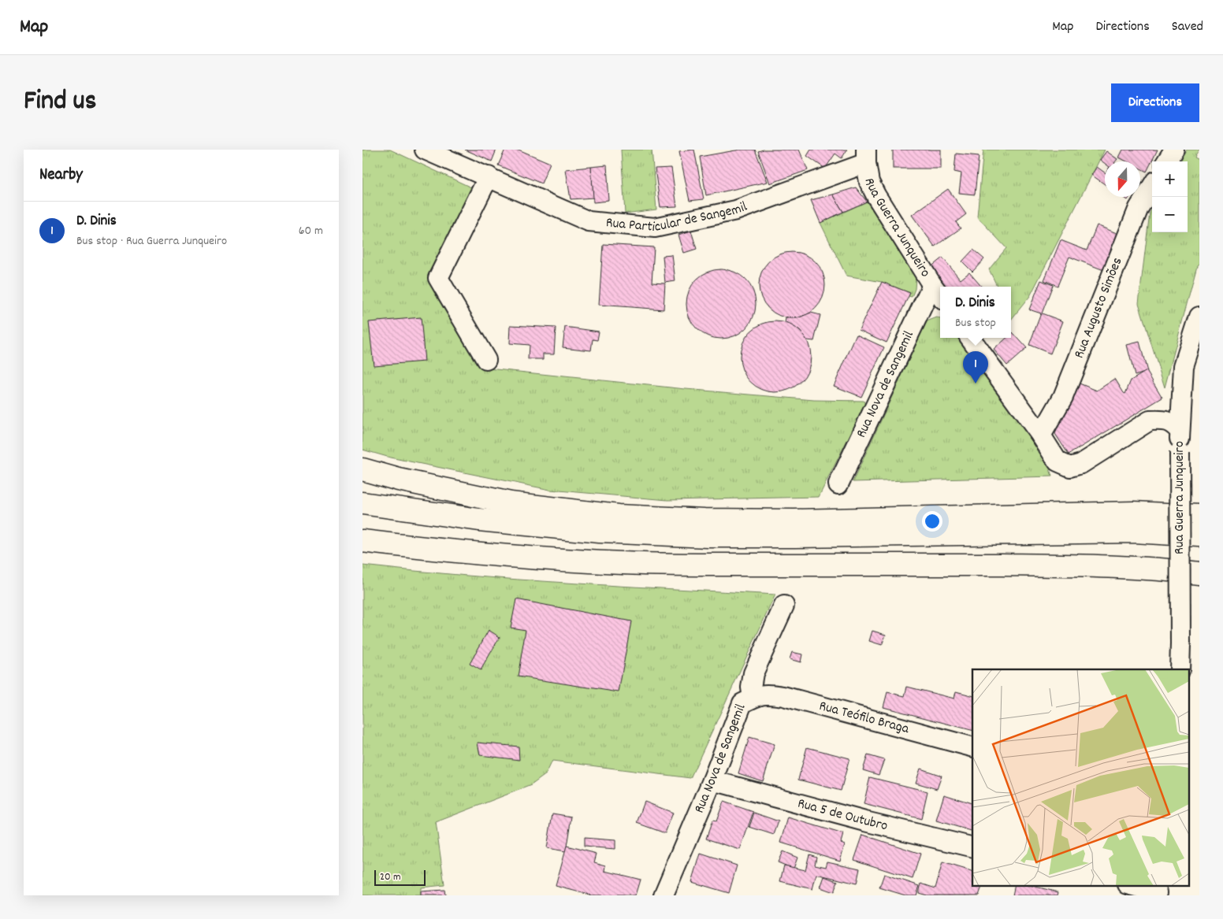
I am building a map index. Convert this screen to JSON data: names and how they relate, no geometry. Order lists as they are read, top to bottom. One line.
{"streets":{"street":["Rua Particular de Sangemil","Rua Guerra Junqueiro","Rua Augusto Simões","Rua Nova de Sangemil","Rua Teófilo Braga","Rua 5 de Outubro"]},"crossings":[["Rua Particular de Sangemil","Rua Guerra Junqueiro"],["Rua Guerra Junqueiro","Rua Augusto Simões"],["Rua Guerra Junqueiro","Rua Nova de Sangemil"],["Rua Nova de Sangemil","Rua Teófilo Braga"],["Rua Nova de Sangemil","Rua 5 de Outubro"]],"scale_bar":"20 m","north":"bottom","page":{"header":"Map","nav":["Map","Directions","Saved"],"title":"Find us","buttons":"Directions","heading":"Nearby","map_buttons":["+","−"],"list":[{"mark":"1","name":"D. Dinis","note":"Bus stop · Rua Guerra Junqueiro","value":"60 m"}],"popup":["D. Dinis","Bus stop"],"pins":"1","scale":"20 m"}}
